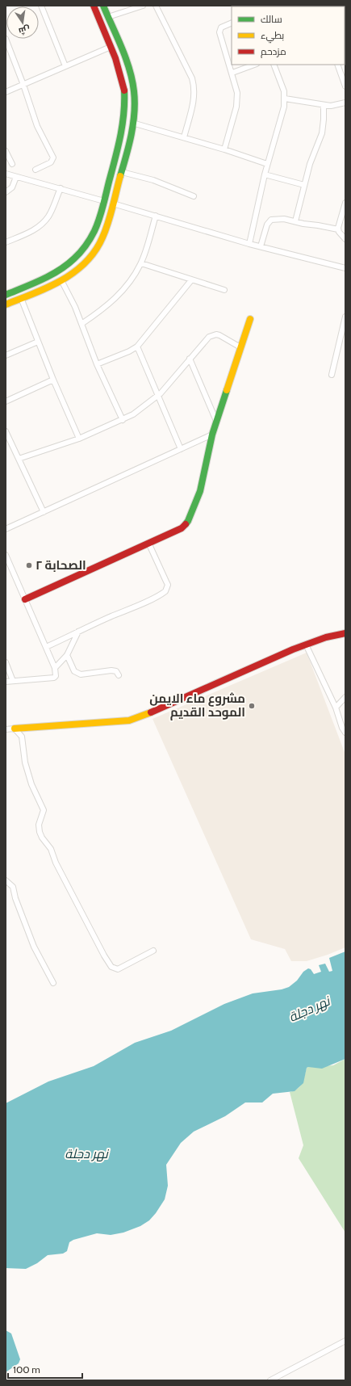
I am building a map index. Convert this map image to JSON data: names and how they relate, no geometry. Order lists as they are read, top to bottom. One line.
{"water":["نهر دجلة"],"places":["الصحابة ٢","مشروع ماء الايمن الموحد القديم"],"legend":["سالك","بطيء","مزدحم"],"scale_bar":"100 m","north":"bottom"}
